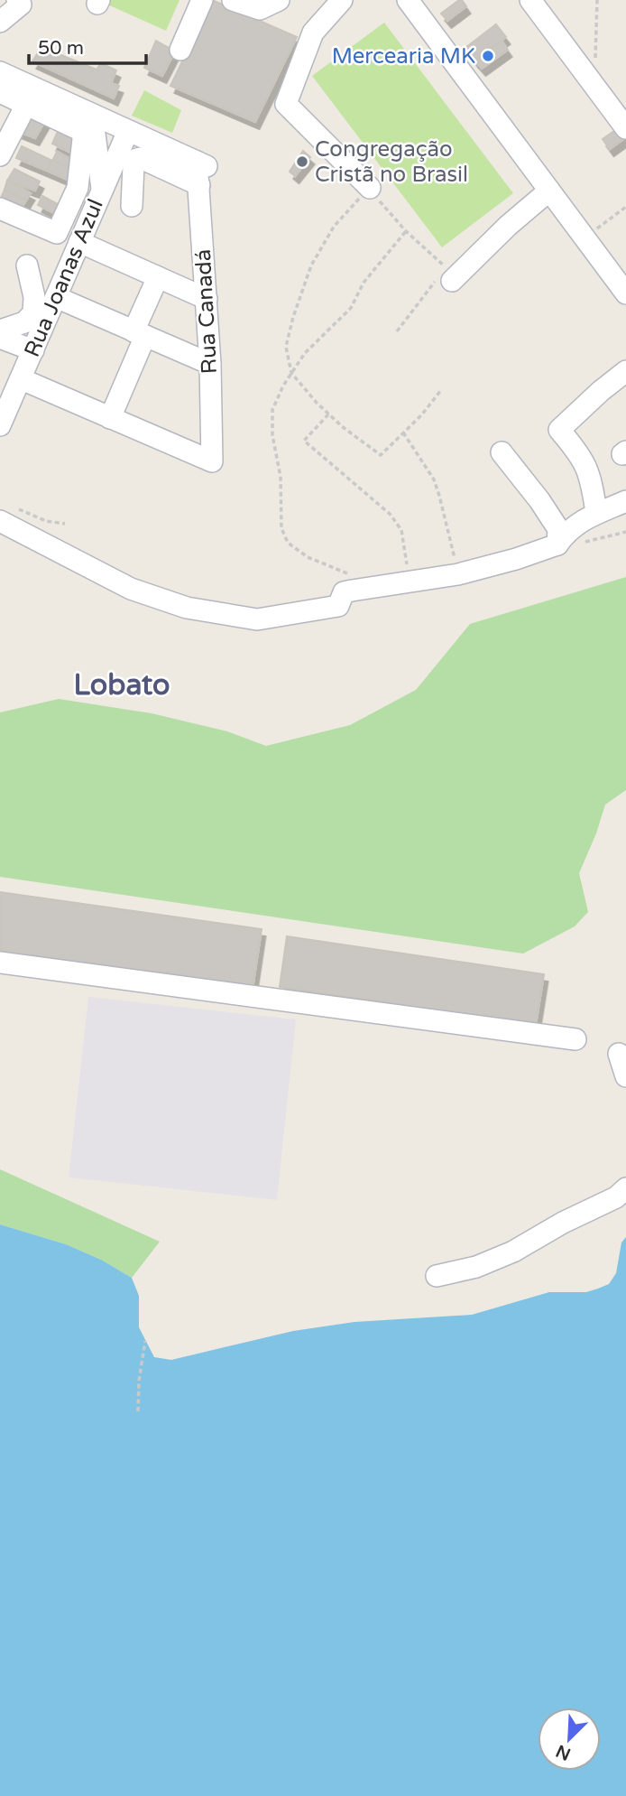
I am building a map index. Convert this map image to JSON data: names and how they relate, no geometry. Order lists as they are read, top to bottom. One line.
{"streets":{"street":["Rua Joanas Azul","Rua Canadá"]},"districts":["Lobato"],"places":["Mercearia MK","Congregação Cristã no Brasil"],"scale_bar":"50 m","north":"bottom left"}
